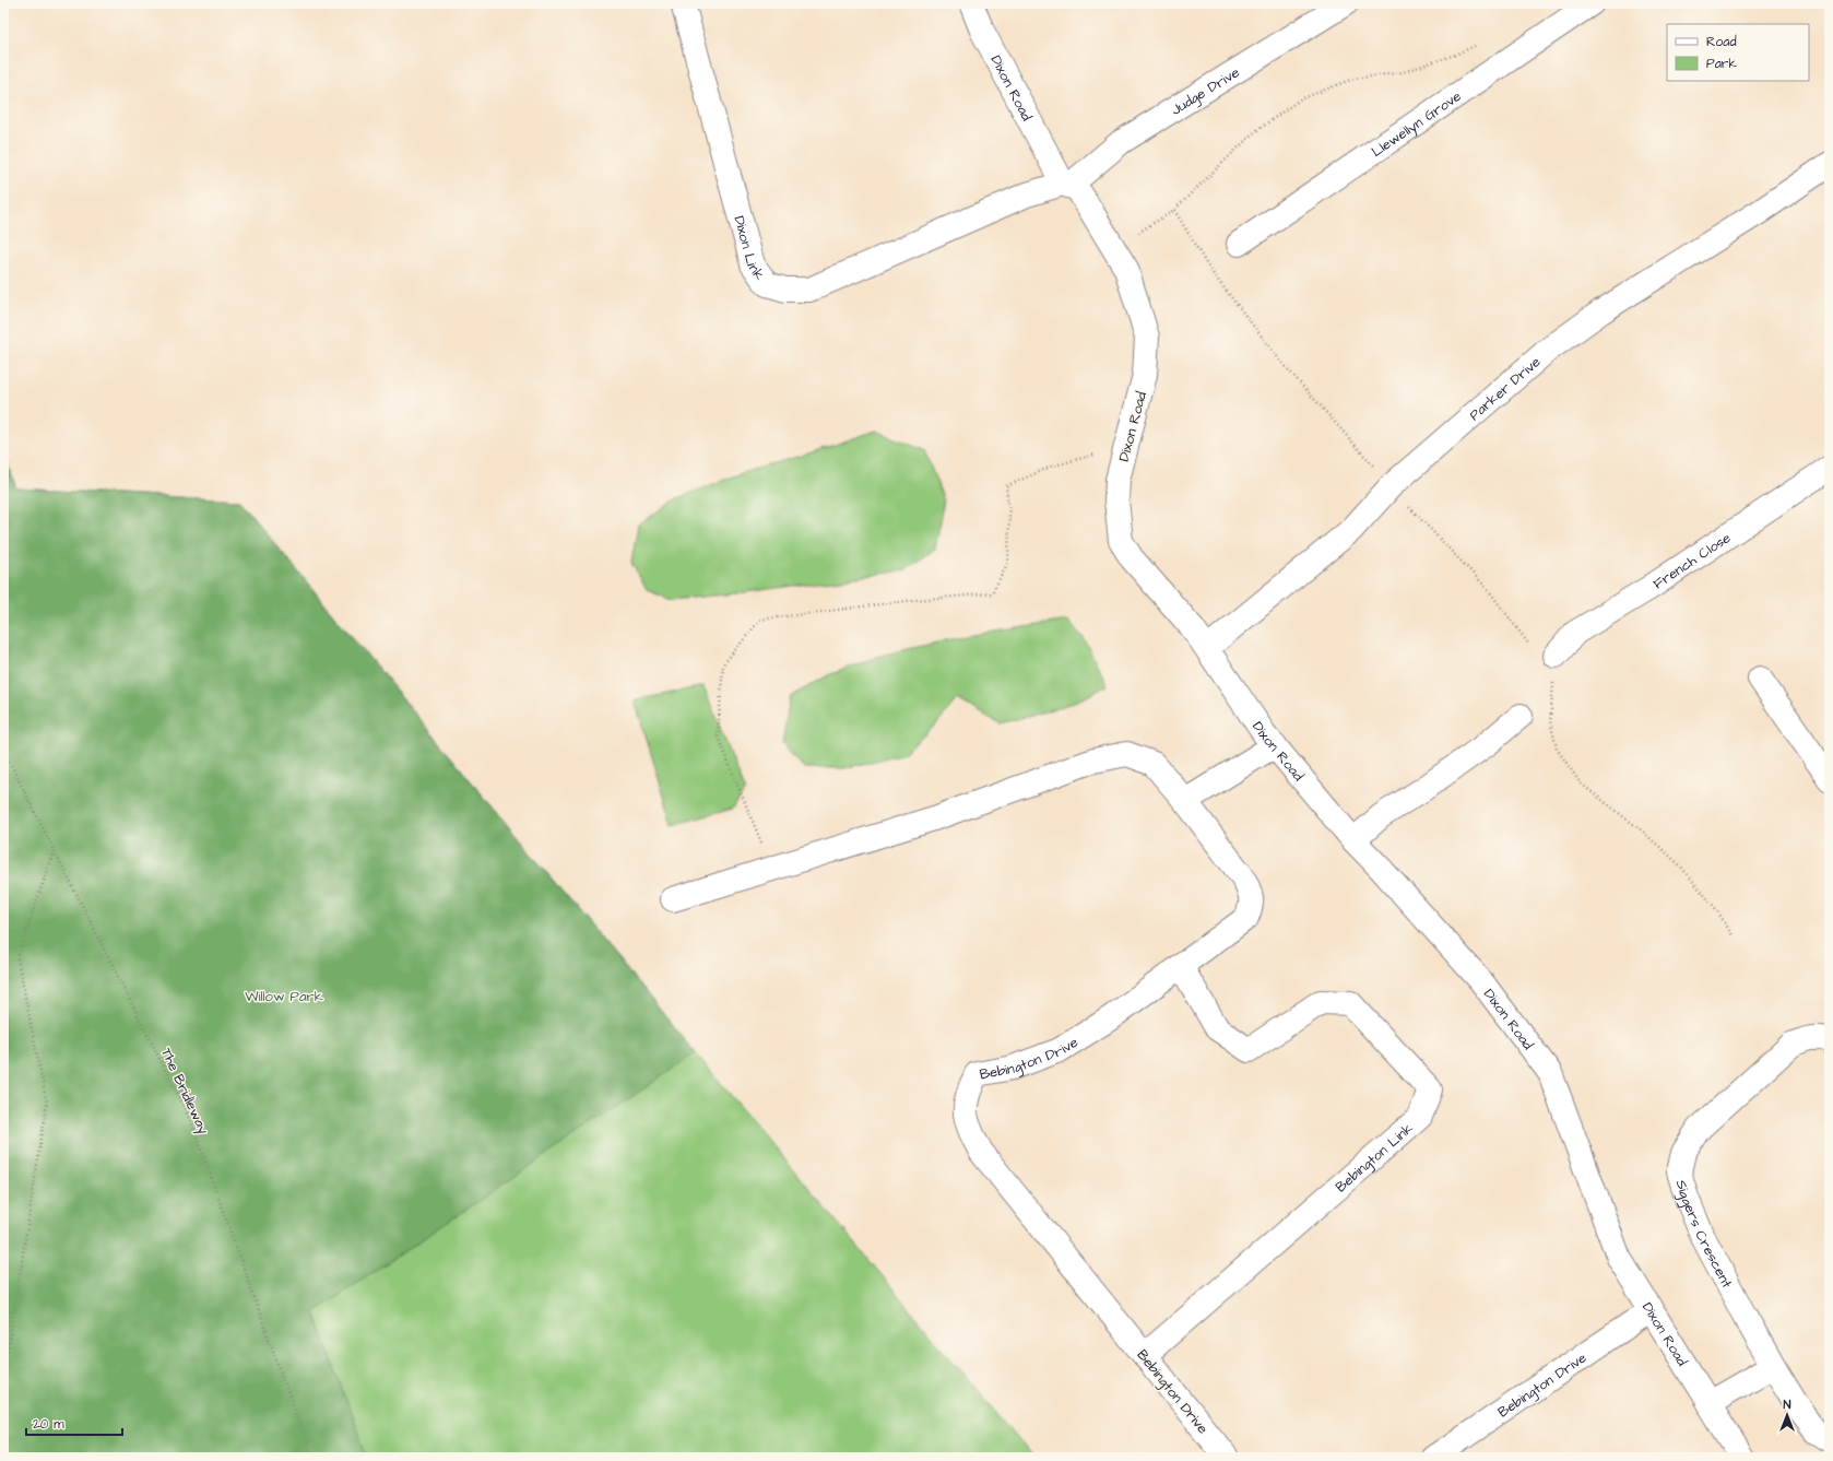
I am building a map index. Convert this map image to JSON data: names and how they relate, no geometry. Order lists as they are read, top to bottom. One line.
{"streets":{"street":["Dixon Road","Judge Drive","Llewellyn Grove","Dixon Link","Parker Drive","French Close","Bebington Drive","Bebington Link","Siggers Crescent"],"path":["The Bridleway"]},"crossings":[["Dixon Road","Judge Drive"],["Dixon Road","Dixon Link"],["Dixon Road","Parker Drive"],["Dixon Road","Bebington Drive"],["Judge Drive","Dixon Link"],["Bebington Drive","Bebington Link"]],"parks":["Willow Park"],"legend":["Road","Park"],"scale_bar":"20 m","north":"top"}
